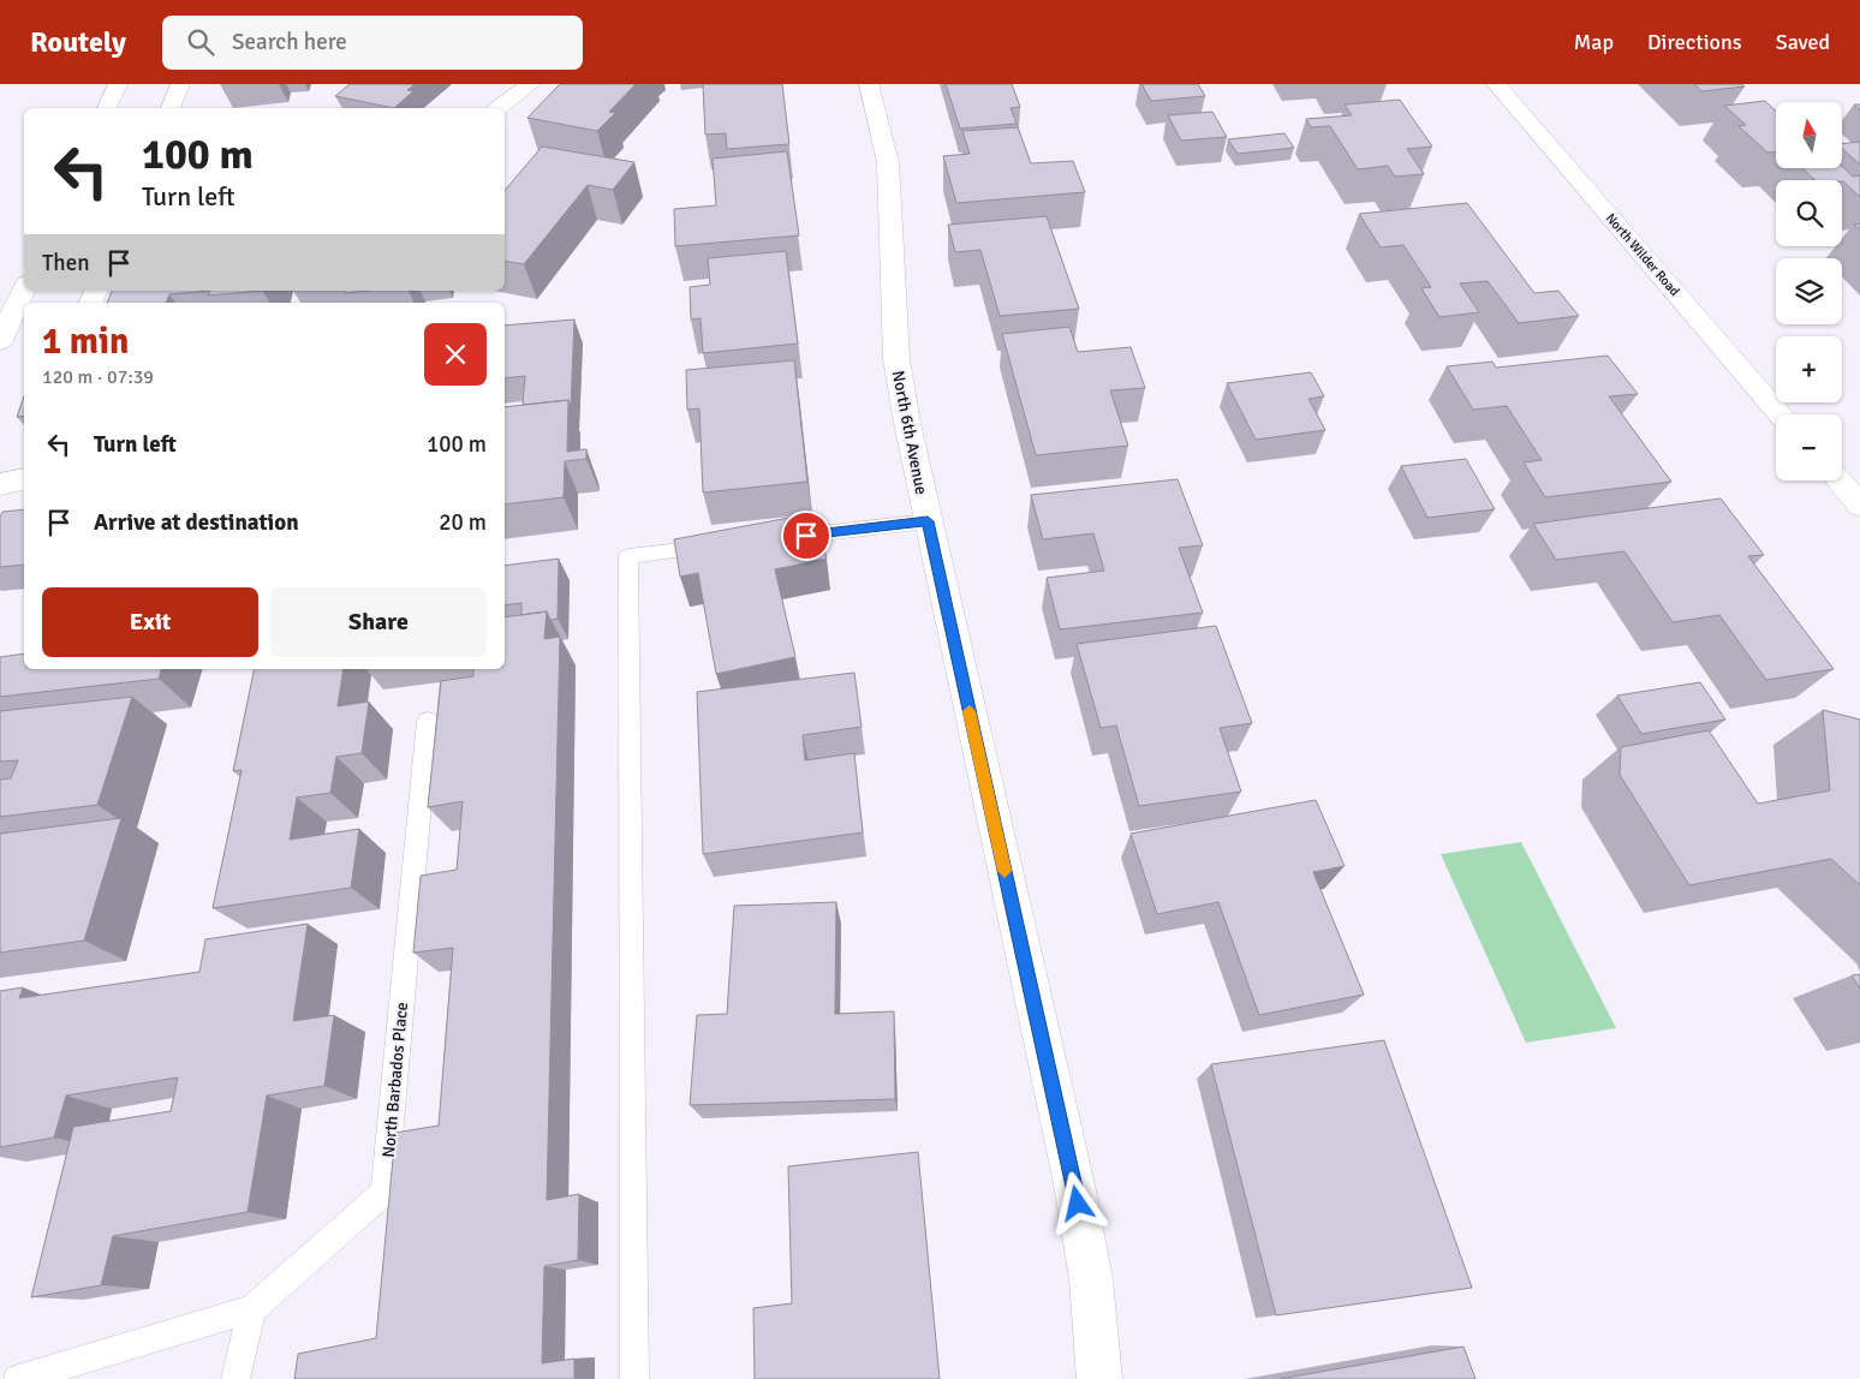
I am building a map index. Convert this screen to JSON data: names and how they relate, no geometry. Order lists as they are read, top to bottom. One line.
{"streets":{"street":["North Wilder Road","North 6th Avenue"],"lane":["North Barbados Place"]},"north":"top","page":{"header":"Routely","search":"Search here","nav":["Map","Directions","Saved"],"map_buttons":["+","−"],"turn":["100 m","Turn left"],"then":"Then","heading":["1 min","120 m · 07:39"],"list":[{"name":"Turn left","value":"100 m"},{"name":"Arrive at destination","value":"20 m"}],"buttons":["Exit","Share"]}}
